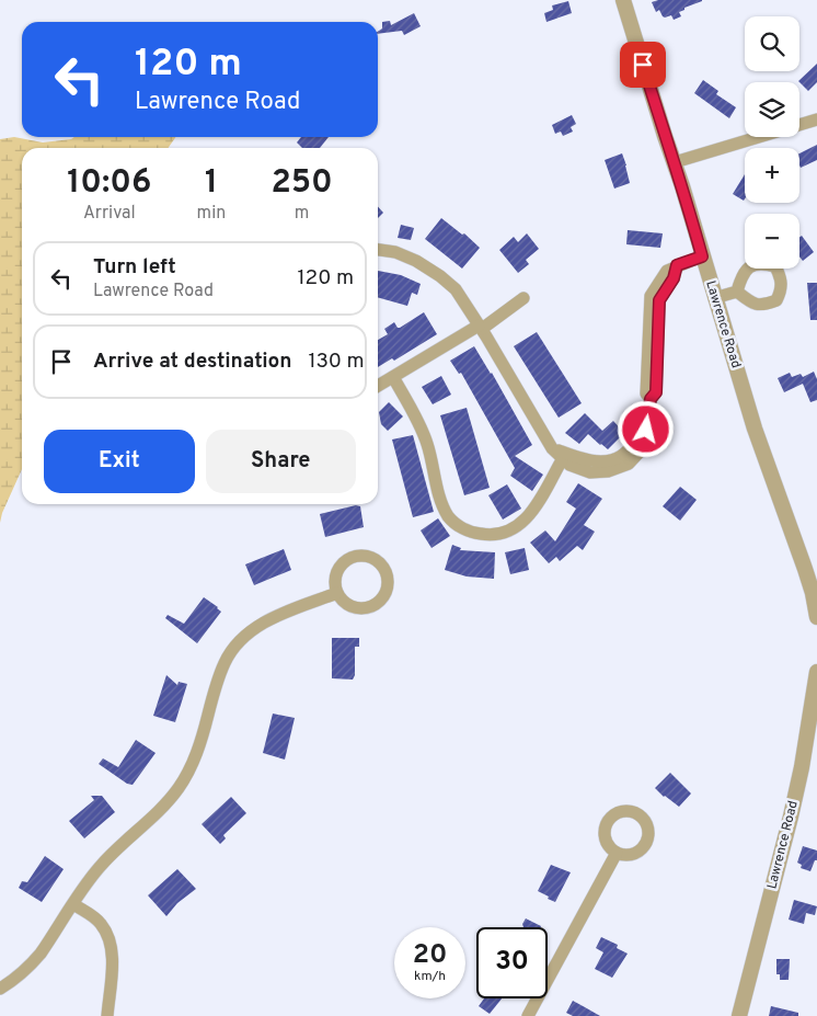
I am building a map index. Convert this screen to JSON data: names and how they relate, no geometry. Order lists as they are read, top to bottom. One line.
{"streets":{"street":["Lawrence Road"]},"page":{"map_buttons":["+","−"],"turn":["120 m","Lawrence Road"],"eta":["10:06","Arrival","1","min","250","m"],"list":[{"name":"Turn left","note":"Lawrence Road","value":"120 m"},{"name":"Arrive at destination","value":"130 m"}],"buttons":["Exit","Share"],"speed":"20 km/h","limit":"30"}}
